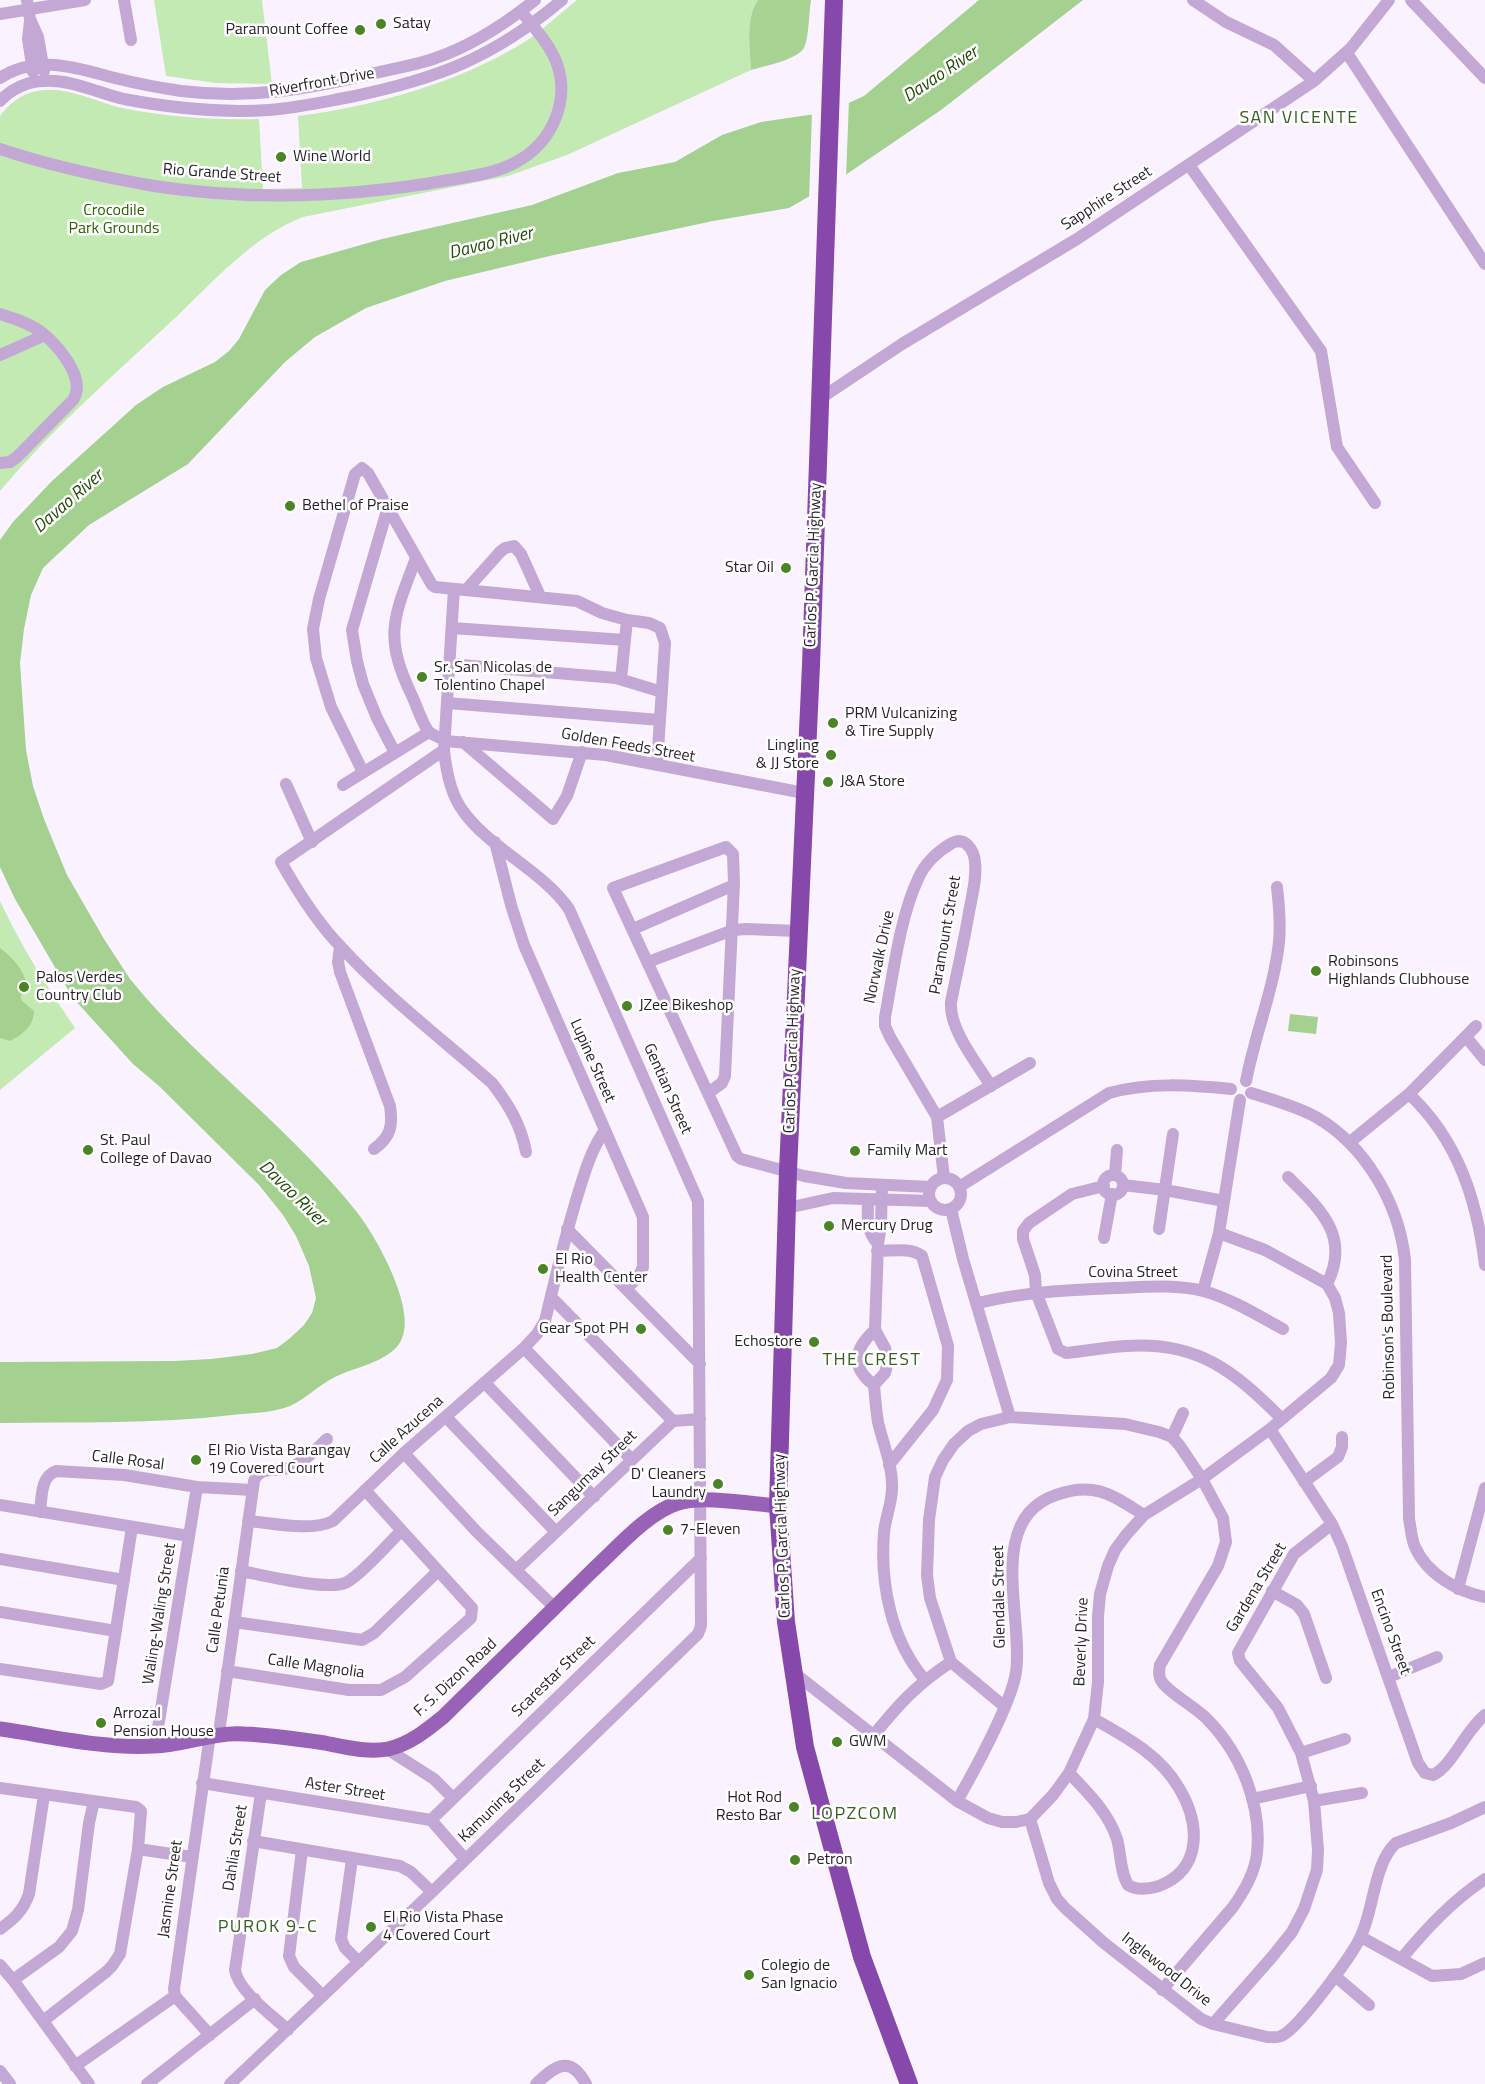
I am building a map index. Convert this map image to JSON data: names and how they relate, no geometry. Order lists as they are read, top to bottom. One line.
{"streets":{"highway":["Carlos P. Garcia Highway"],"main road":["F. S. Dizon Road"],"street":["Riverfront Drive","Rio Grande Street","Sapphire Street","Golden Feeds Street","Paramount Street","Norwalk Drive","Lupine Street","Gentian Street","Covina Street","Robinson's Boulevard","Calle Azucena","Calle Rosal","Sangumay Street","Gardena Street","Glendale Street","Calle Petunia","Waling-Waling Street","Encino Street","Beverly Drive","Calle Magnolia","Scarestar Street","Aster Street","Kamuning Street","Dahlia Street","Jasmine Street","Inglewood Drive"]},"crossings":[["Riverfront Drive","Rio Grande Street"],["Sapphire Street","Carlos P. Garcia Highway"],["Carlos P. Garcia Highway","Golden Feeds Street"],["Carlos P. Garcia Highway","F. S. Dizon Road"],["Golden Feeds Street","Gentian Street"],["Paramount Street","Norwalk Drive"],["Lupine Street","Gentian Street"],["Lupine Street","Calle Azucena"],["Gentian Street","F. S. Dizon Road"],["Gentian Street","Kamuning Street"],["Calle Azucena","Calle Petunia"],["Calle Rosal","Calle Petunia"],["Calle Rosal","Waling-Waling Street"],["Gardena Street","Encino Street"],["Gardena Street","Inglewood Drive"],["Glendale Street","Beverly Drive"],["Calle Petunia","Calle Magnolia"],["Calle Petunia","F. S. Dizon Road"],["Calle Petunia","Jasmine Street"],["Waling-Waling Street","F. S. Dizon Road"],["Encino Street","Beverly Drive"],["Beverly Drive","Inglewood Drive"],["Scarestar Street","Aster Street"],["Scarestar Street","Kamuning Street"],["F. S. Dizon Road","Kamuning Street"],["F. S. Dizon Road","Jasmine Street"],["Aster Street","Dahlia Street"],["Aster Street","Jasmine Street"],["Kamuning Street","Dahlia Street"]],"districts":["SAN VICENTE","THE CREST","LOPZCOM","PUROK 9-C"],"water":["Davao River"],"parks":["Crocodile Park Grounds"],"places":["Satay","Paramount Coffee","Wine World","Bethel of Praise","Star Oil","Sr. San Nicolas de Tolentino Chapel","PRM Vulcanizing & Tire Supply","Lingling & JJ Store","J&A Store","Robinsons Highlands Clubhouse","Palos Verdes Country Club","JZee Bikeshop","St. Paul College of Davao","Family Mart","Mercury Drug","El Rio Health Center","Gear Spot PH","Echostore","El Rio Vista Barangay 19 Covered Court","D' Cleaners Laundry","7-Eleven","Arrozal Pension House","GWM","Hot Rod Resto Bar","Petron","El Rio Vista Phase 4 Covered Court","Colegio de San Ignacio"]}
